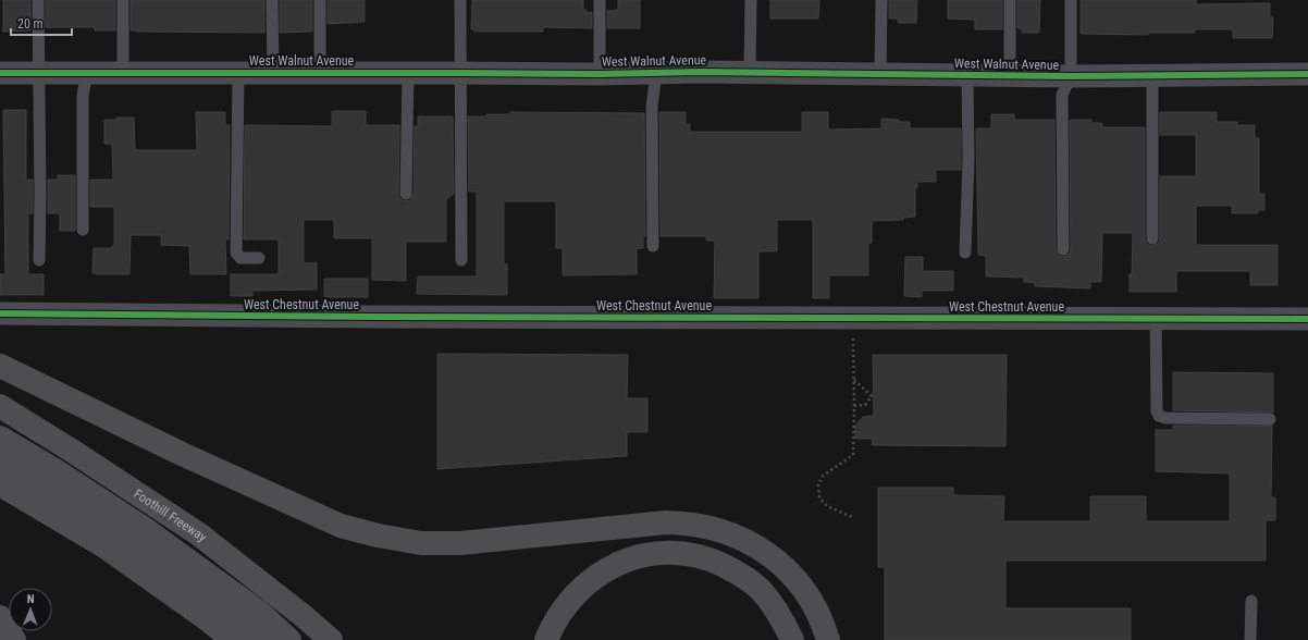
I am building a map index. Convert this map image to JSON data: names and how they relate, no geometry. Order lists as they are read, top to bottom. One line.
{"streets":{"highway":["Foothill Freeway"],"street":["West Walnut Avenue","West Chestnut Avenue"]},"scale_bar":"20 m","north":"top"}
